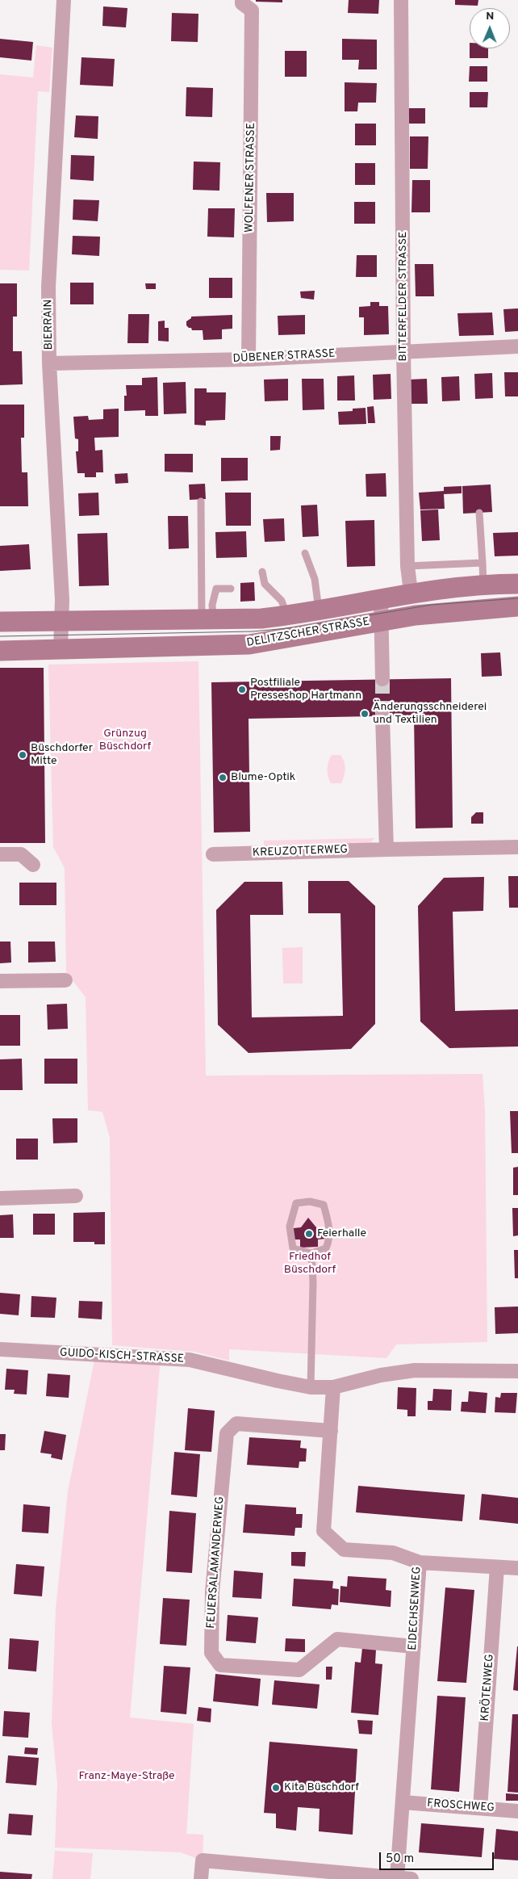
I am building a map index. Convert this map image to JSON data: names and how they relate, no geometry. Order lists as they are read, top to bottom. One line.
{"streets":{"main road":["DELITZSCHER STRASSE"],"street":["WOLFENER STRASSE","BITTERFELDER STRASSE","BIERRAIN","DÜBENER STRASSE","KREUZOTTERWEG","GUIDO-KISCH-STRASSE","FEUERSALAMANDERWEG","EIDECHSENWEG","KRÖTENWEG","FROSCHWEG"]},"crossings":[["WOLFENER STRASSE","DÜBENER STRASSE"],["BITTERFELDER STRASSE","DÜBENER STRASSE"],["BITTERFELDER STRASSE","DELITZSCHER STRASSE"],["BIERRAIN","DÜBENER STRASSE"],["BIERRAIN","DELITZSCHER STRASSE"],["GUIDO-KISCH-STRASSE","EIDECHSENWEG"],["FEUERSALAMANDERWEG","EIDECHSENWEG"],["EIDECHSENWEG","FROSCHWEG"],["KRÖTENWEG","FROSCHWEG"]],"parks":["Grünzug Büschdorf","Friedhof Büschdorf","Franz-Maye-Straße"],"places":["Postfiliale Presseshop Hartmann","Änderungsschneiderei und Textilien","Büschdorfer Mitte","Blume-Optik","Feierhalle","Kita Büschdorf"],"scale_bar":"50 m","north":"top"}
